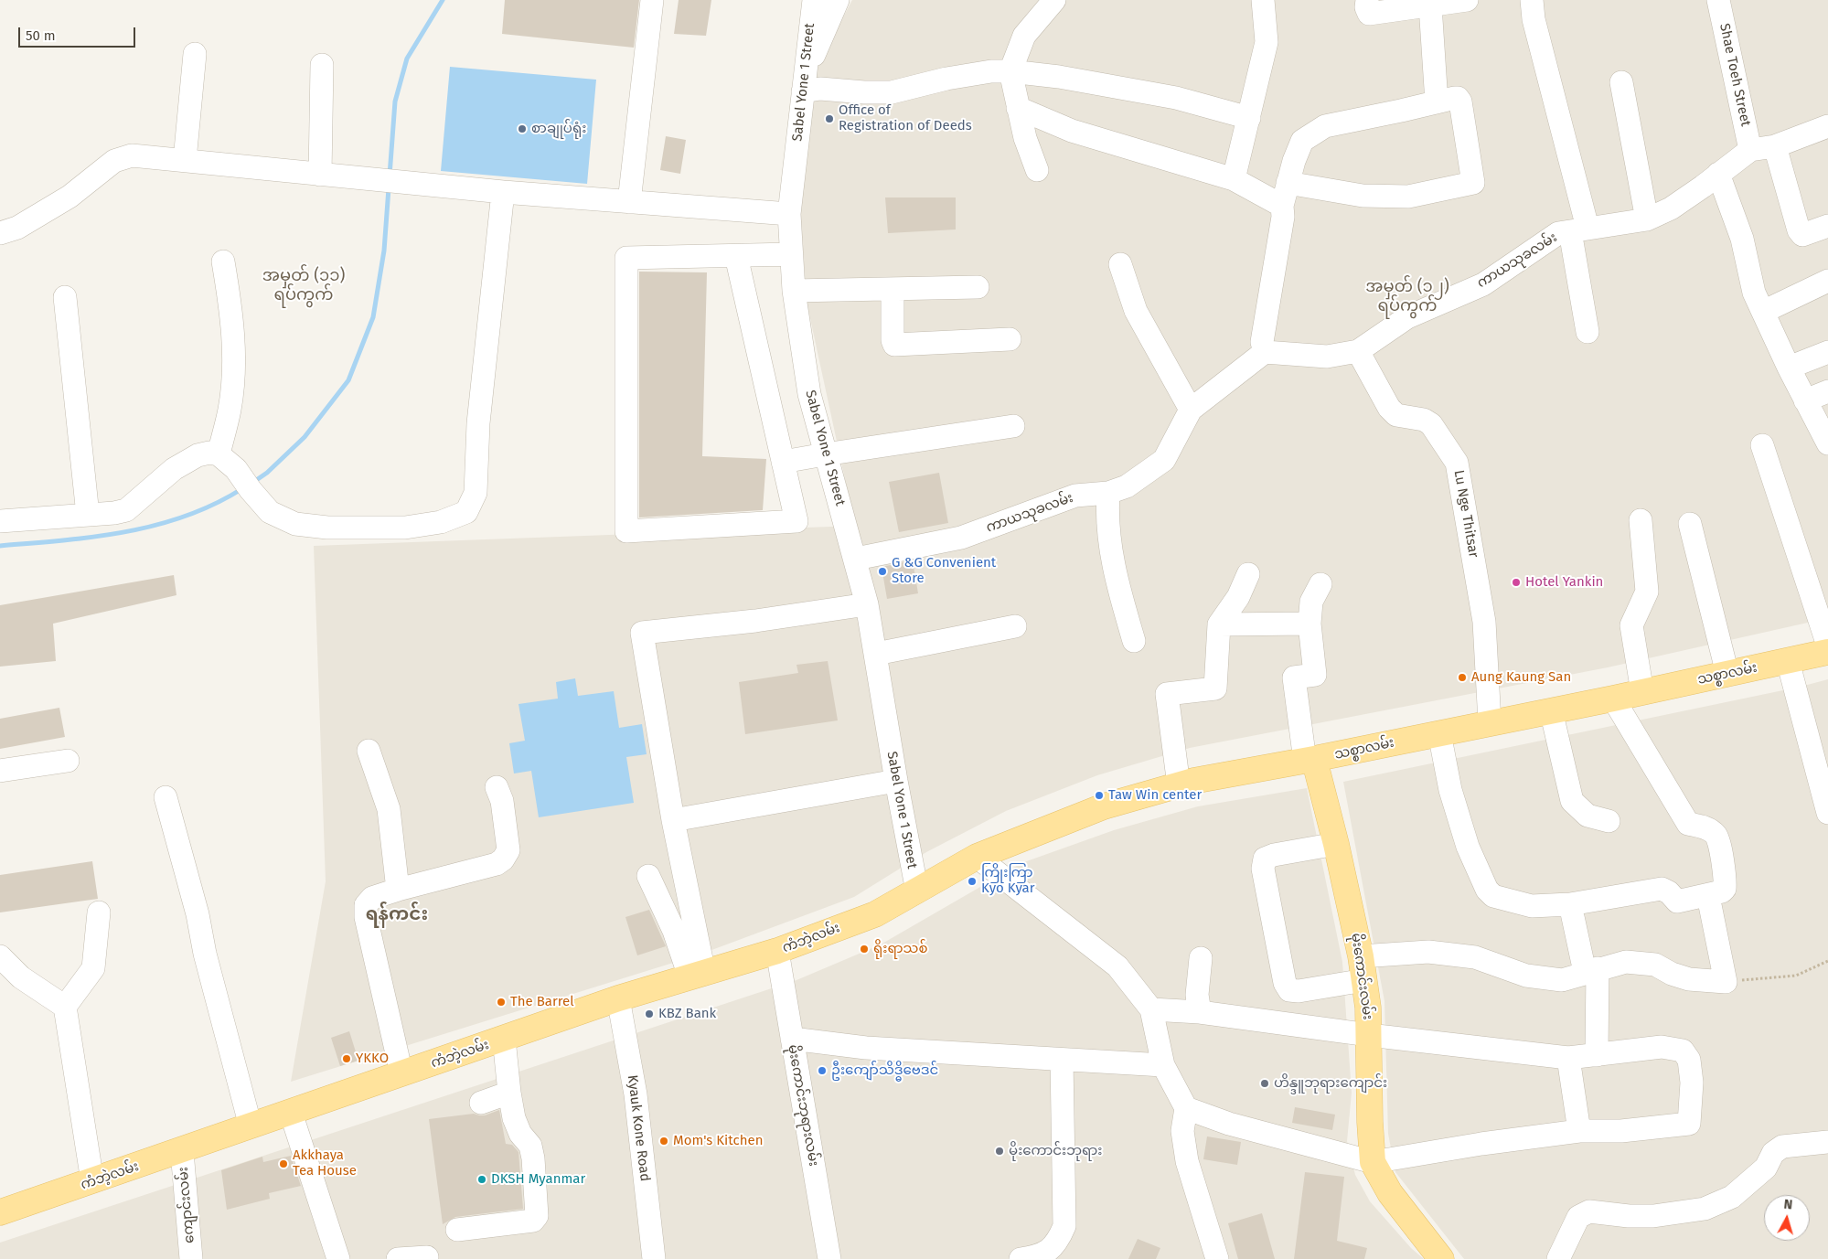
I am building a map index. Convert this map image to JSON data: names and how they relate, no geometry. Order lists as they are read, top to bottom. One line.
{"streets":{"main road":["သစ္စာလမ်း","ကံဘဲ့လမ်း","မိုးကောင်းလမ်း"],"street":["Shae Toeh Street","Sabel Yone 1 Street","ကာယသုခလမ်း","Lu Nge Thitsar","မိုးကောင်းဘုရားလမ်း","Kyauk Kone Road","ကျောင်းလမ်း"]},"crossings":[["Shae Toeh Street","ကာယသုခလမ်း"],["Sabel Yone 1 Street","ကာယသုခလမ်း"],["Sabel Yone 1 Street","သစ္စာလမ်း"],["Sabel Yone 1 Street","ကံဘဲ့လမ်း"],["ကာယသုခလမ်း","Lu Nge Thitsar"],["Lu Nge Thitsar","သစ္စာလမ်း"],["သစ္စာလမ်း","ကံဘဲ့လမ်း"],["သစ္စာလမ်း","မိုးကောင်းလမ်း"],["ကံဘဲ့လမ်း","မိုးကောင်းဘုရားလမ်း"],["ကံဘဲ့လမ်း","Kyauk Kone Road"],["ကံဘဲ့လမ်း","ကျောင်းလမ်း"]],"districts":["အမှတ် (၁၁) ရပ်ကွက်","အမှတ် (၁၂) ရပ်ကွက်","ရန်ကင်း"],"places":["Office of Registration of Deeds","စာချုပ်ရုံး","G &G Convenient Store","Hotel Yankin","Aung Kaung San","Taw Win center","ကြိုးကြာ Kyo Kyar","ရိုးရာသစ်","The Barrel","KBZ Bank","YKKO","ဦးကျော်သိဒ္ဓိဗေဒင်","ဟိန္ဒူဘုရားကျောင်း","Mom's Kitchen","မိုးကောင်းဘုရား","Akkhaya Tea House","DKSH Myanmar"],"scale_bar":"50 m","north":"top"}
